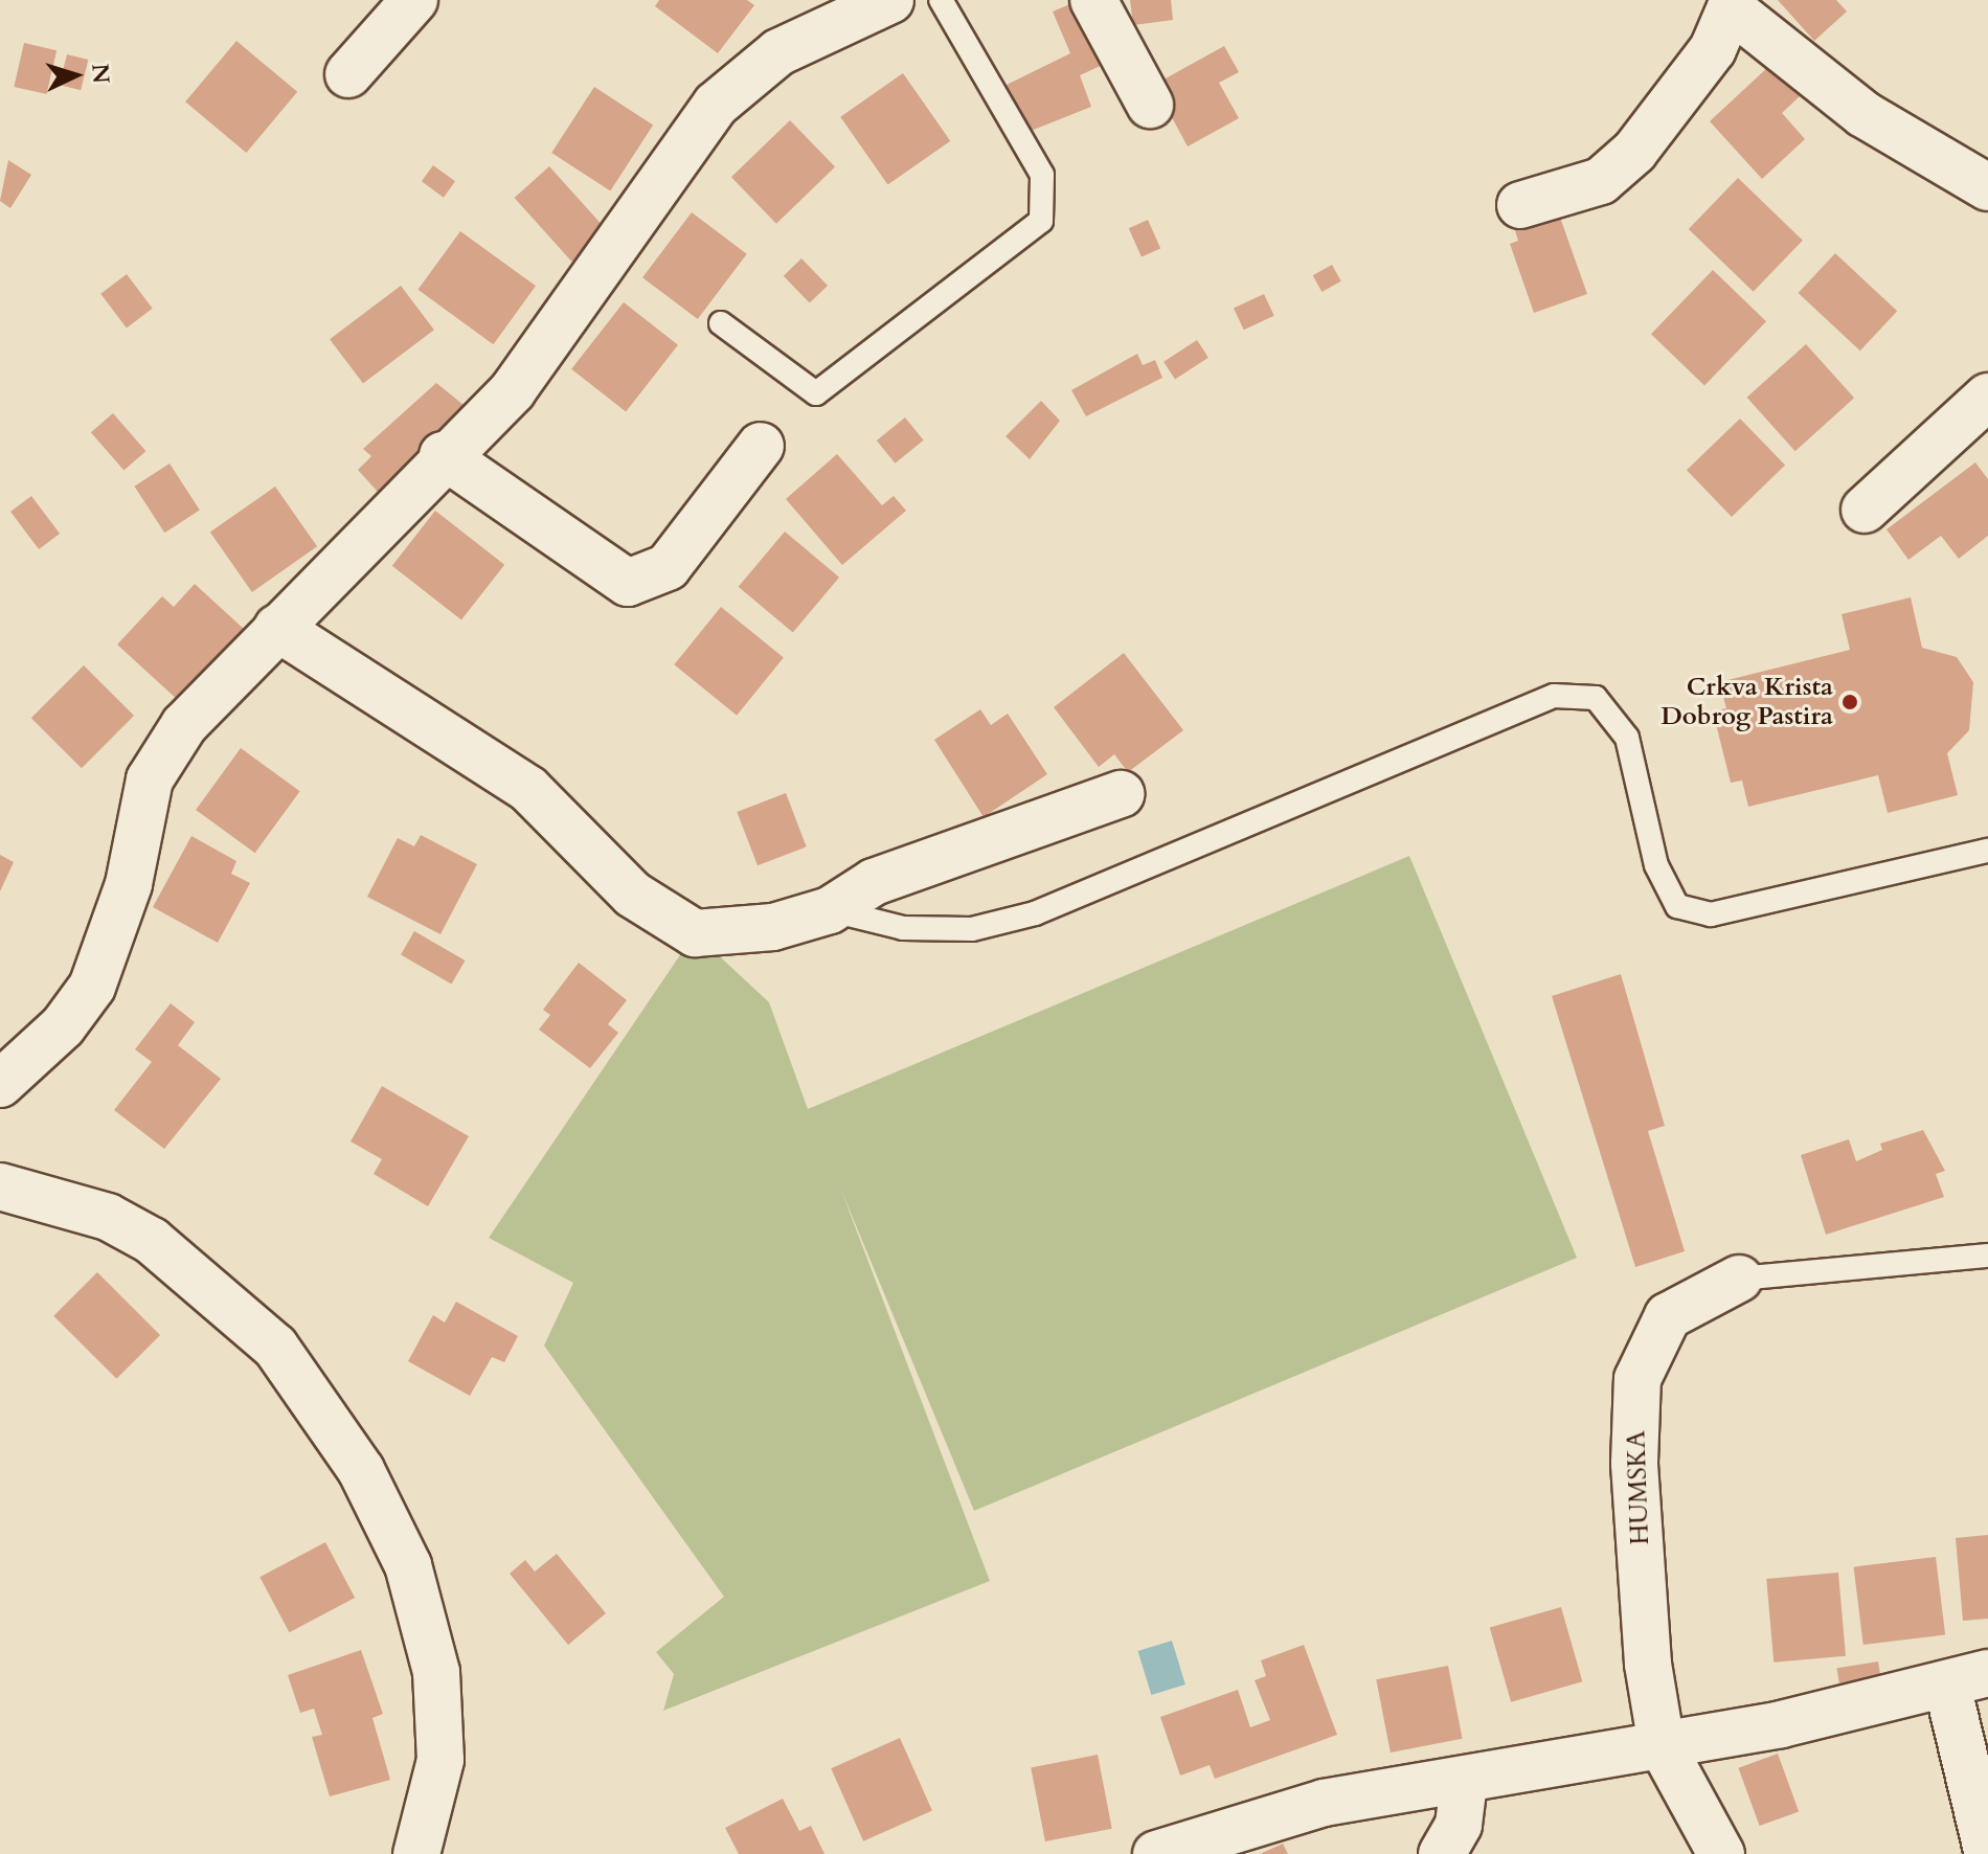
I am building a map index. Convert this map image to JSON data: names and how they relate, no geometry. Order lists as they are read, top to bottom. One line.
{"streets":{"street":["HUMSKA"]},"places":["Crkva Krista Dobrog Pastira"],"north":"right"}
